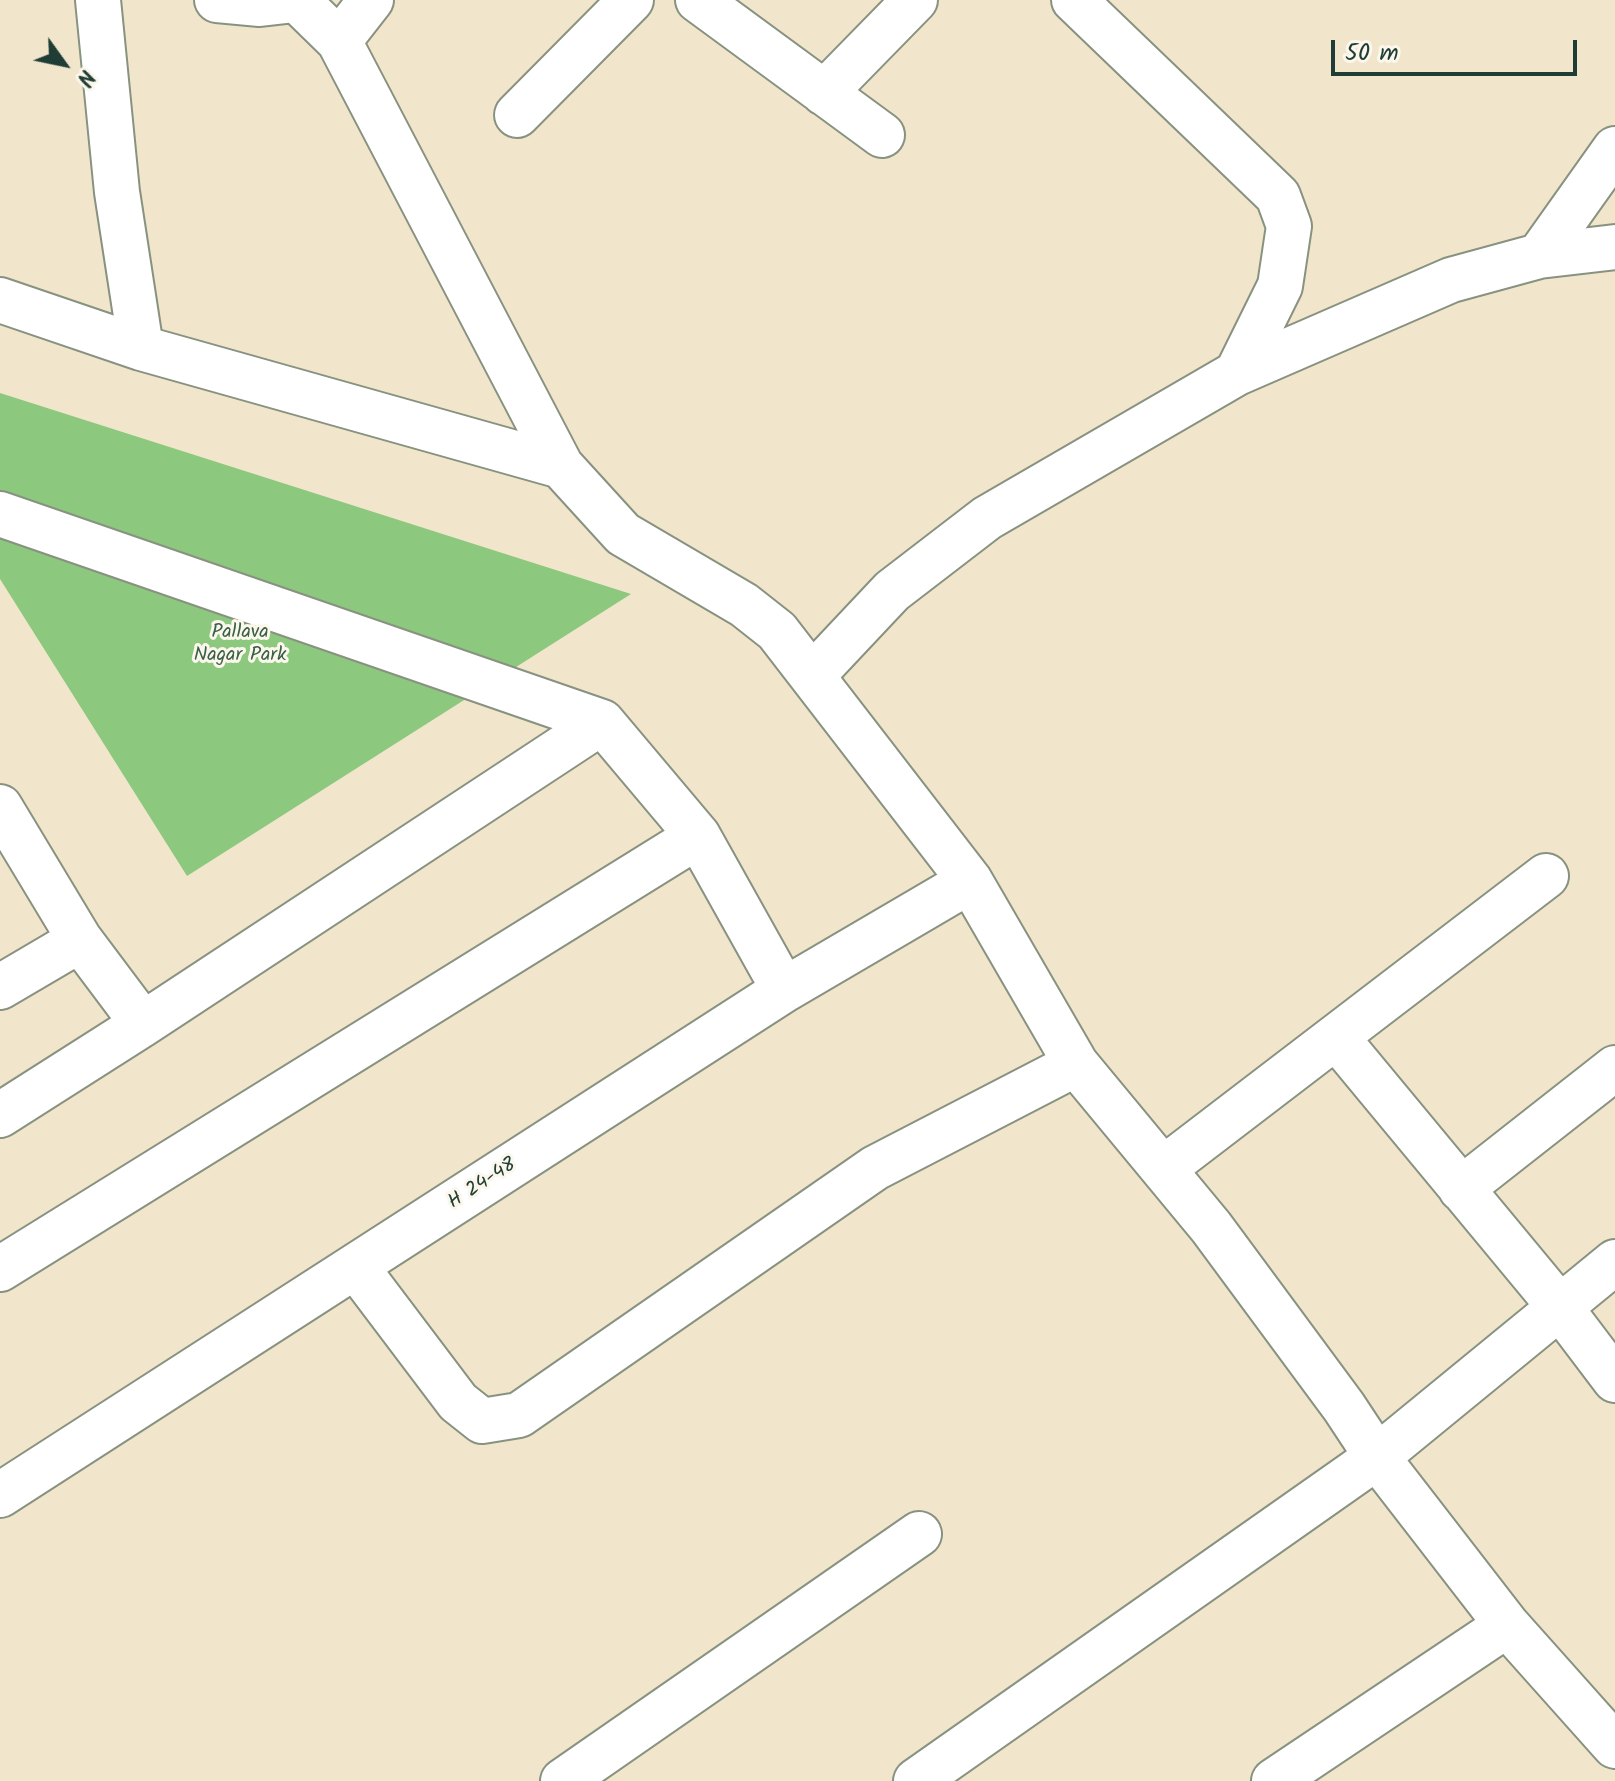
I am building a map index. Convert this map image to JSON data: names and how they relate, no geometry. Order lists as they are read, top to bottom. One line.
{"streets":{"street":["H 24-48"]},"parks":["Pallava Nagar Park"],"scale_bar":"50 m","north":"bottom right"}
